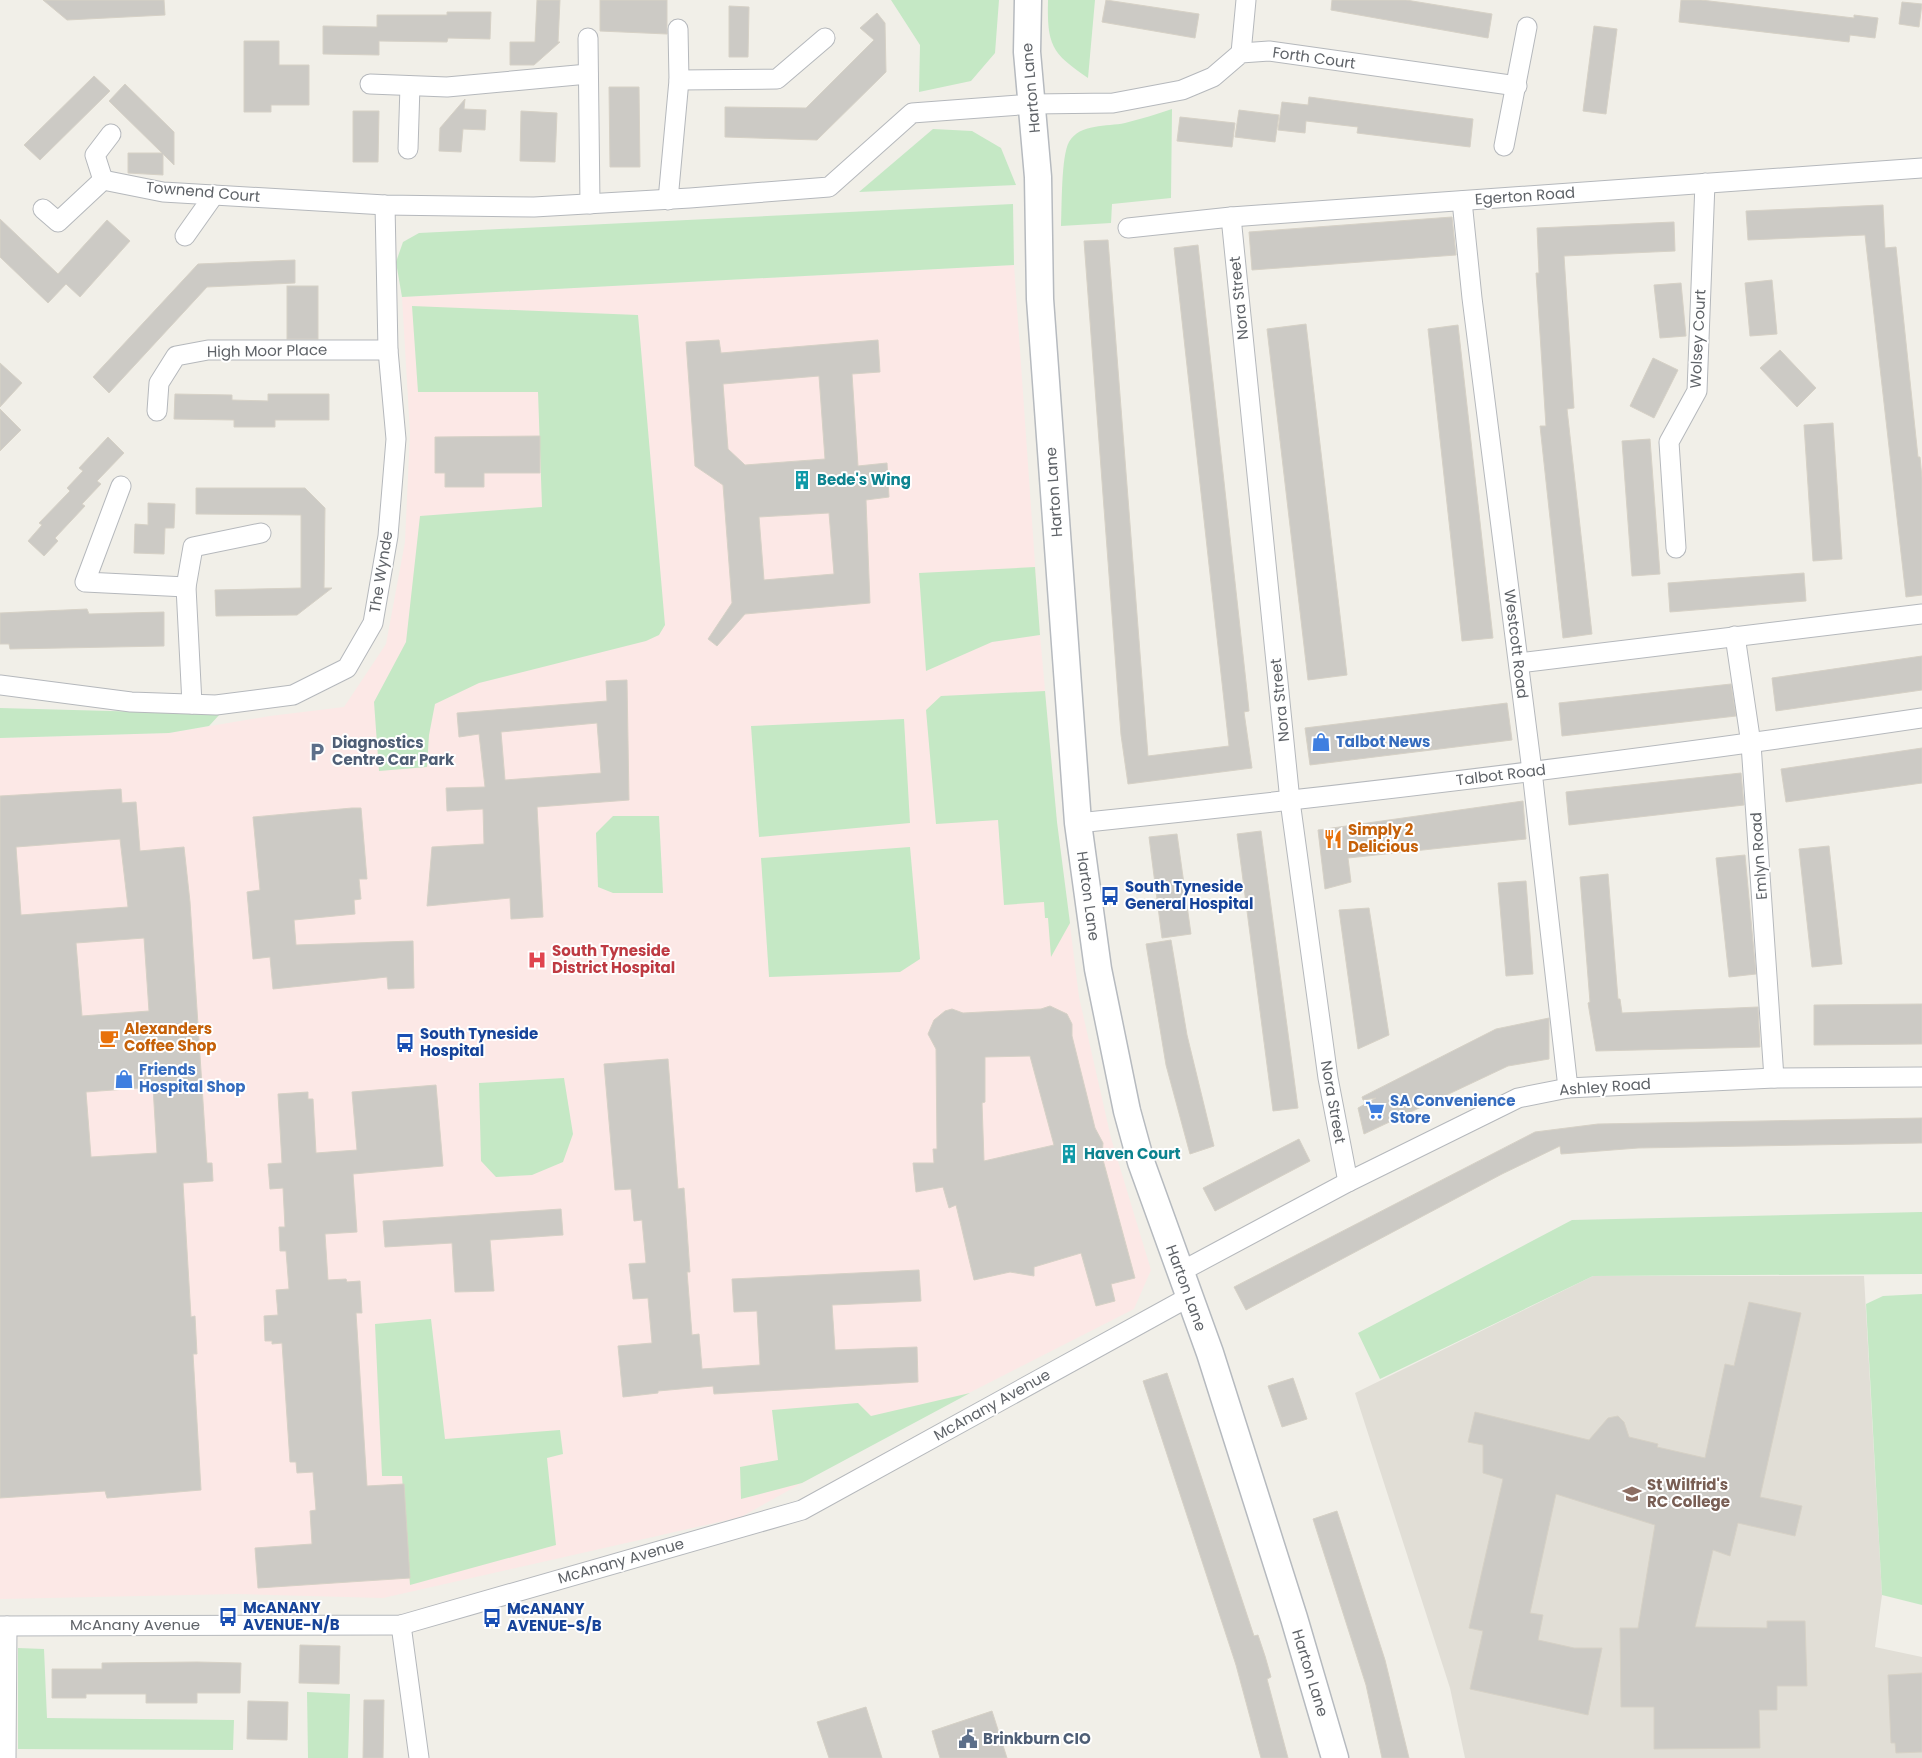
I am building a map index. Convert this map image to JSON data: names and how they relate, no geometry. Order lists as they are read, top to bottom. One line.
{"streets":{"street":["Forth Court","Harton Lane","Townend Court","Egerton Road","Nora Street","Wolsey Court","High Moor Place","The Wynde","Westcott Road","Talbot Road","Emlyn Road","Ashley Road","McAnany Avenue"]},"crossings":[["Harton Lane","Townend Court"],["Harton Lane","Talbot Road"],["Harton Lane","Ashley Road"],["Harton Lane","McAnany Avenue"],["Townend Court","The Wynde"],["Egerton Road","Nora Street"],["Egerton Road","Wolsey Court"],["Egerton Road","Westcott Road"],["Nora Street","Talbot Road"],["Nora Street","Ashley Road"],["High Moor Place","The Wynde"],["Westcott Road","Talbot Road"],["Westcott Road","Ashley Road"],["Talbot Road","Emlyn Road"],["Emlyn Road","Ashley Road"]],"places":{"building":["Bede's Wing","Haven Court"],"shop":["Talbot News","Friends Hospital Shop"],"parking":["Diagnostics Centre Car Park"],"restaurant":["Simply 2 Delicious"],"bus stop":["South Tyneside General Hospital","South Tyneside Hospital","McANANY AVENUE-N/B","McANANY AVENUE-S/B"],"hospital":["South Tyneside District Hospital"],"cafe":["Alexanders Coffee Shop"],"supermarket":["SA Convenience Store"],"school or university":["St Wilfrid's RC College"],"public building":["Brinkburn CIO"]}}
